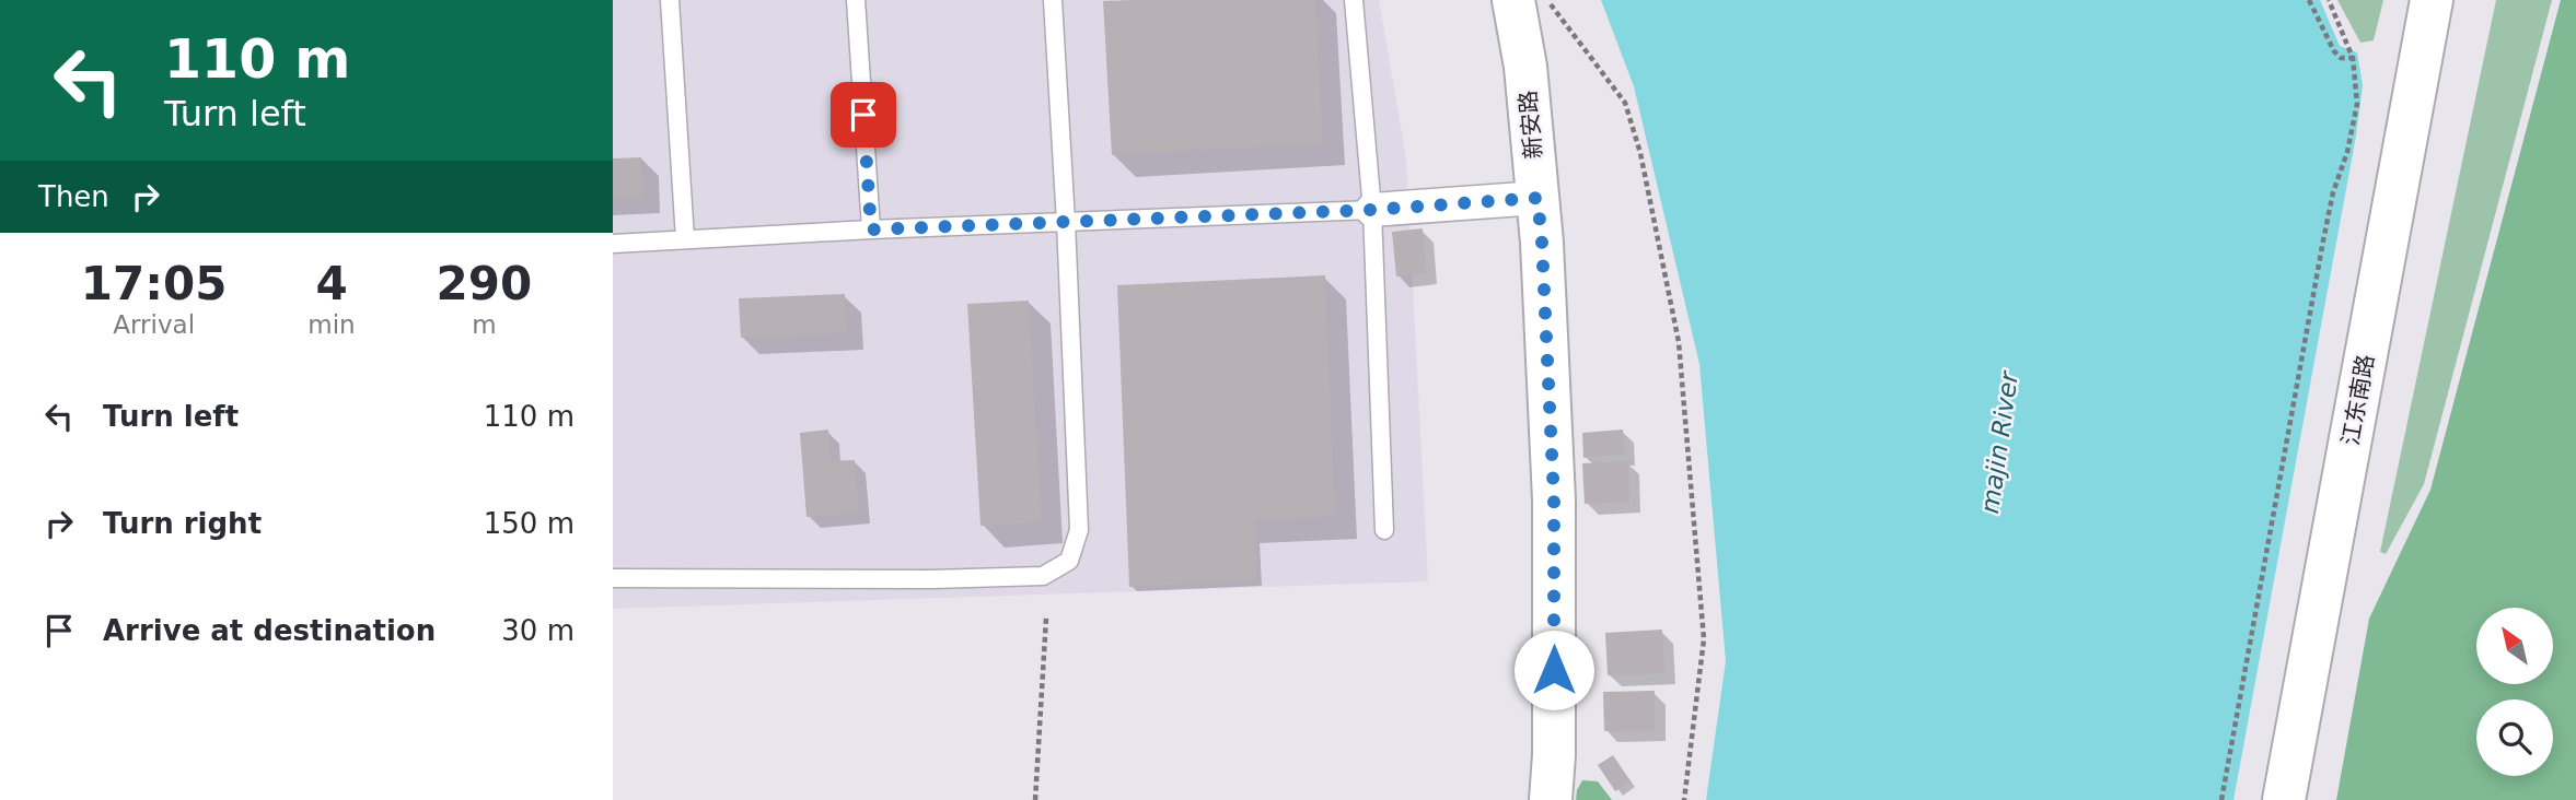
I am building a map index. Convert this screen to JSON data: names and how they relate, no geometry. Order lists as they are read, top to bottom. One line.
{"streets":{"street":["新安路","江东南路"]},"water":["majin River"],"north":"top left","page":{"turn":["110 m","Turn left"],"then":"Then","eta":["17:05","Arrival","4","min","290","m"],"list":[{"name":"Turn left","value":"110 m"},{"name":"Turn right","value":"150 m"},{"name":"Arrive at destination","value":"30 m"}]}}
